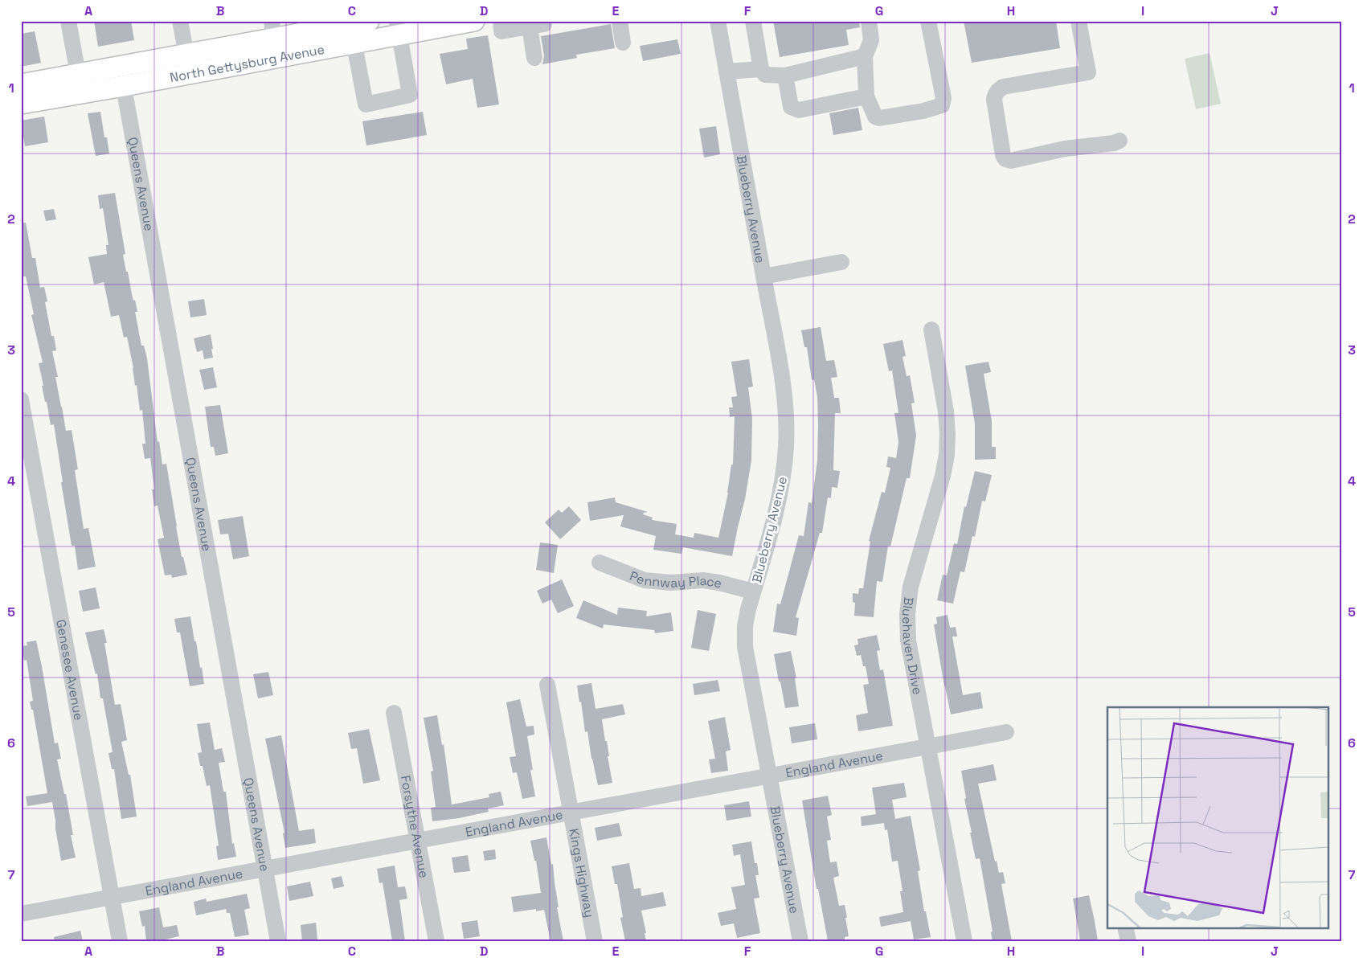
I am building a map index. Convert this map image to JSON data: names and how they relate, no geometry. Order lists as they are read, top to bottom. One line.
{"streets":{"main road":["North Gettysburg Avenue"],"street":["Queens Avenue","Blueberry Avenue","Pennway Place","Bluehaven Drive","Genesee Avenue","England Avenue","Forsythe Avenue","Kings Highway"]},"crossings":[["North Gettysburg Avenue","Queens Avenue"],["Queens Avenue","England Avenue"],["Blueberry Avenue","Pennway Place"],["Blueberry Avenue","England Avenue"],["Bluehaven Drive","England Avenue"],["Genesee Avenue","England Avenue"],["England Avenue","Forsythe Avenue"],["England Avenue","Kings Highway"]],"grid":{"columns":["A","B","C","D","E","F","G","H","I","J"],"rows":["1","2","3","4","5","6","7"]}}
